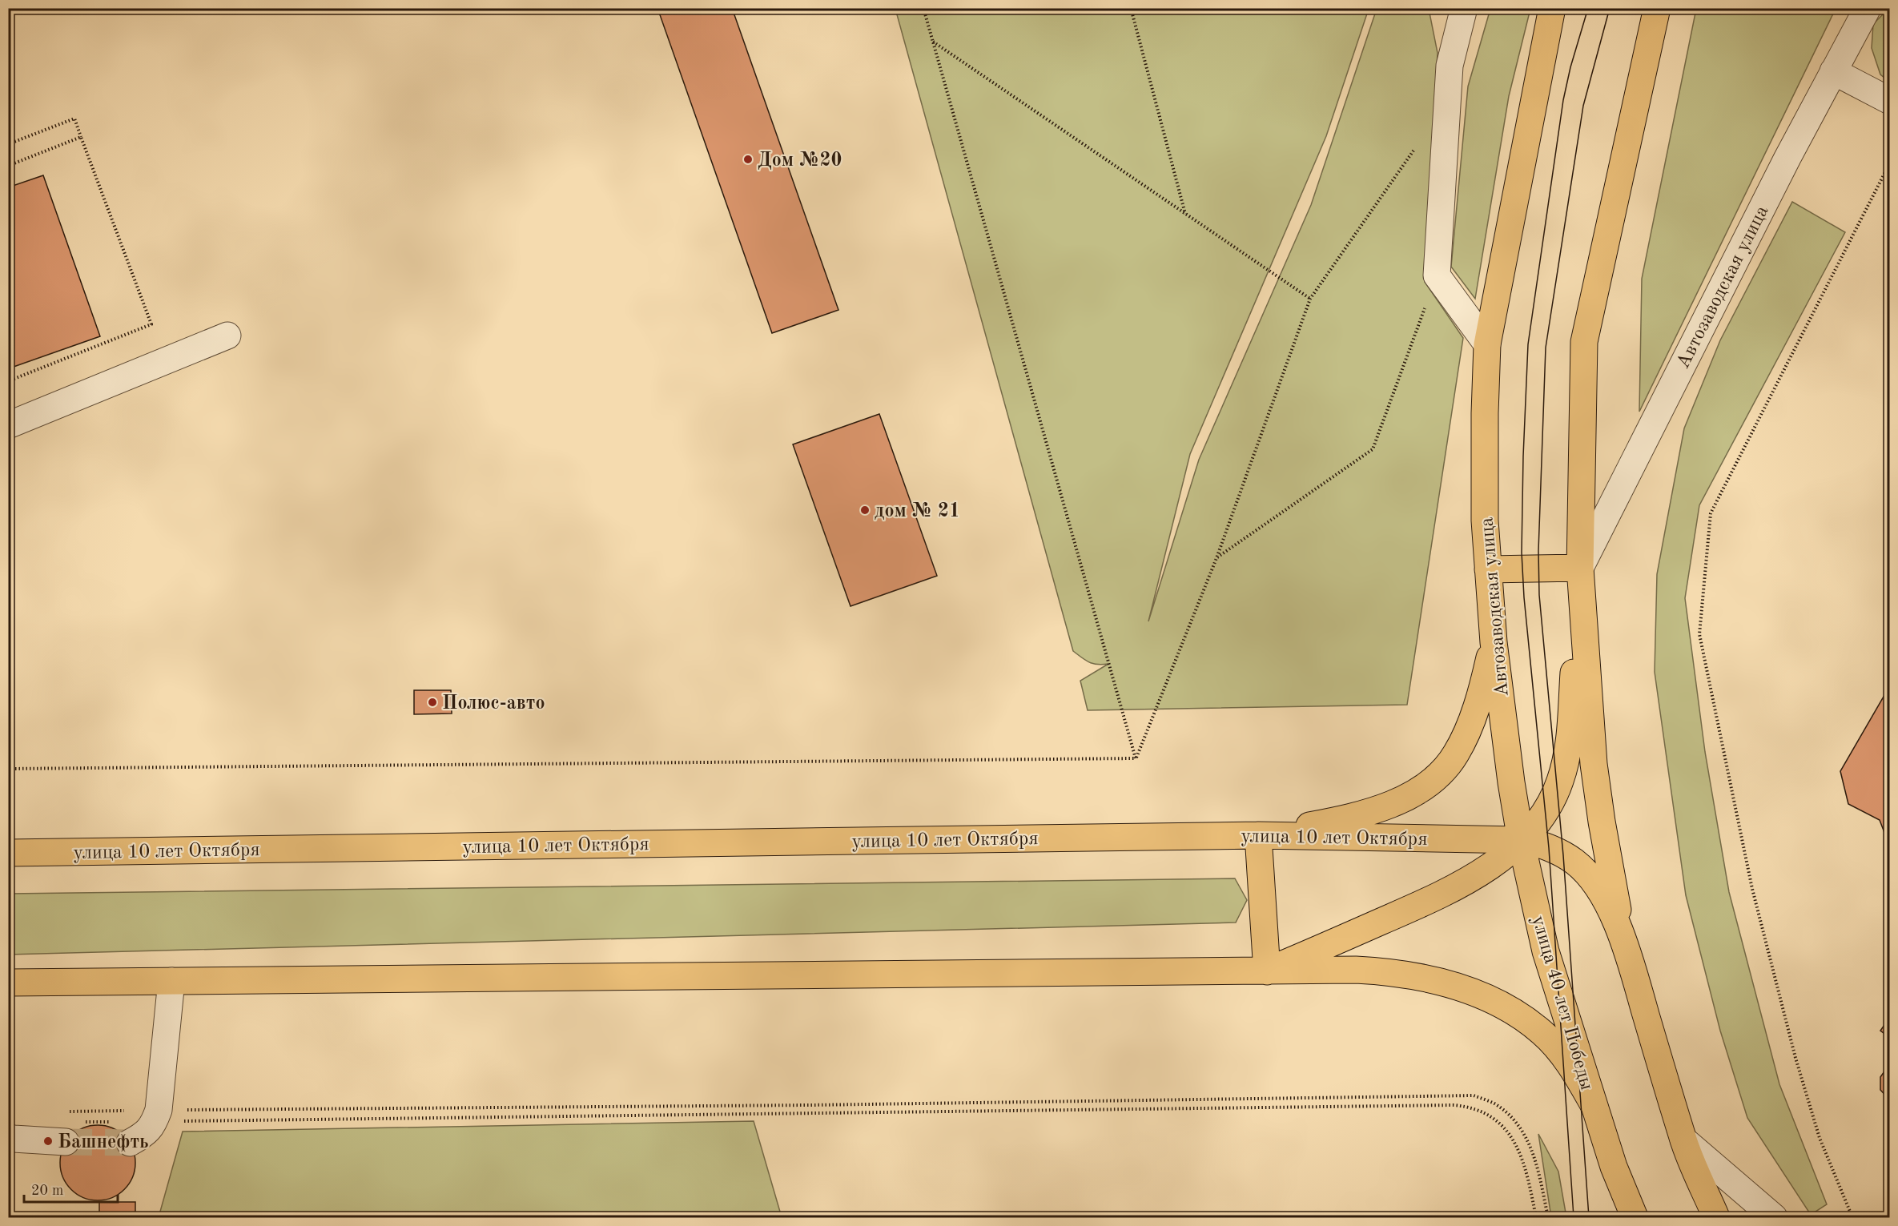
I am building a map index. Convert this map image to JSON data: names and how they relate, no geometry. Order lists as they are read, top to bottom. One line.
{"streets":{"main road":["Автозаводская улица","улица 10 лет Октября","улица 40 лет Победы"]},"crossings":[["Автозаводская улица","улица 40 лет Победы"],["улица 10 лет Октября","улица 40 лет Победы"]],"places":["Дом №20","дом № 21","Полюс-авто","Башнефть"],"scale_bar":"20 m"}
